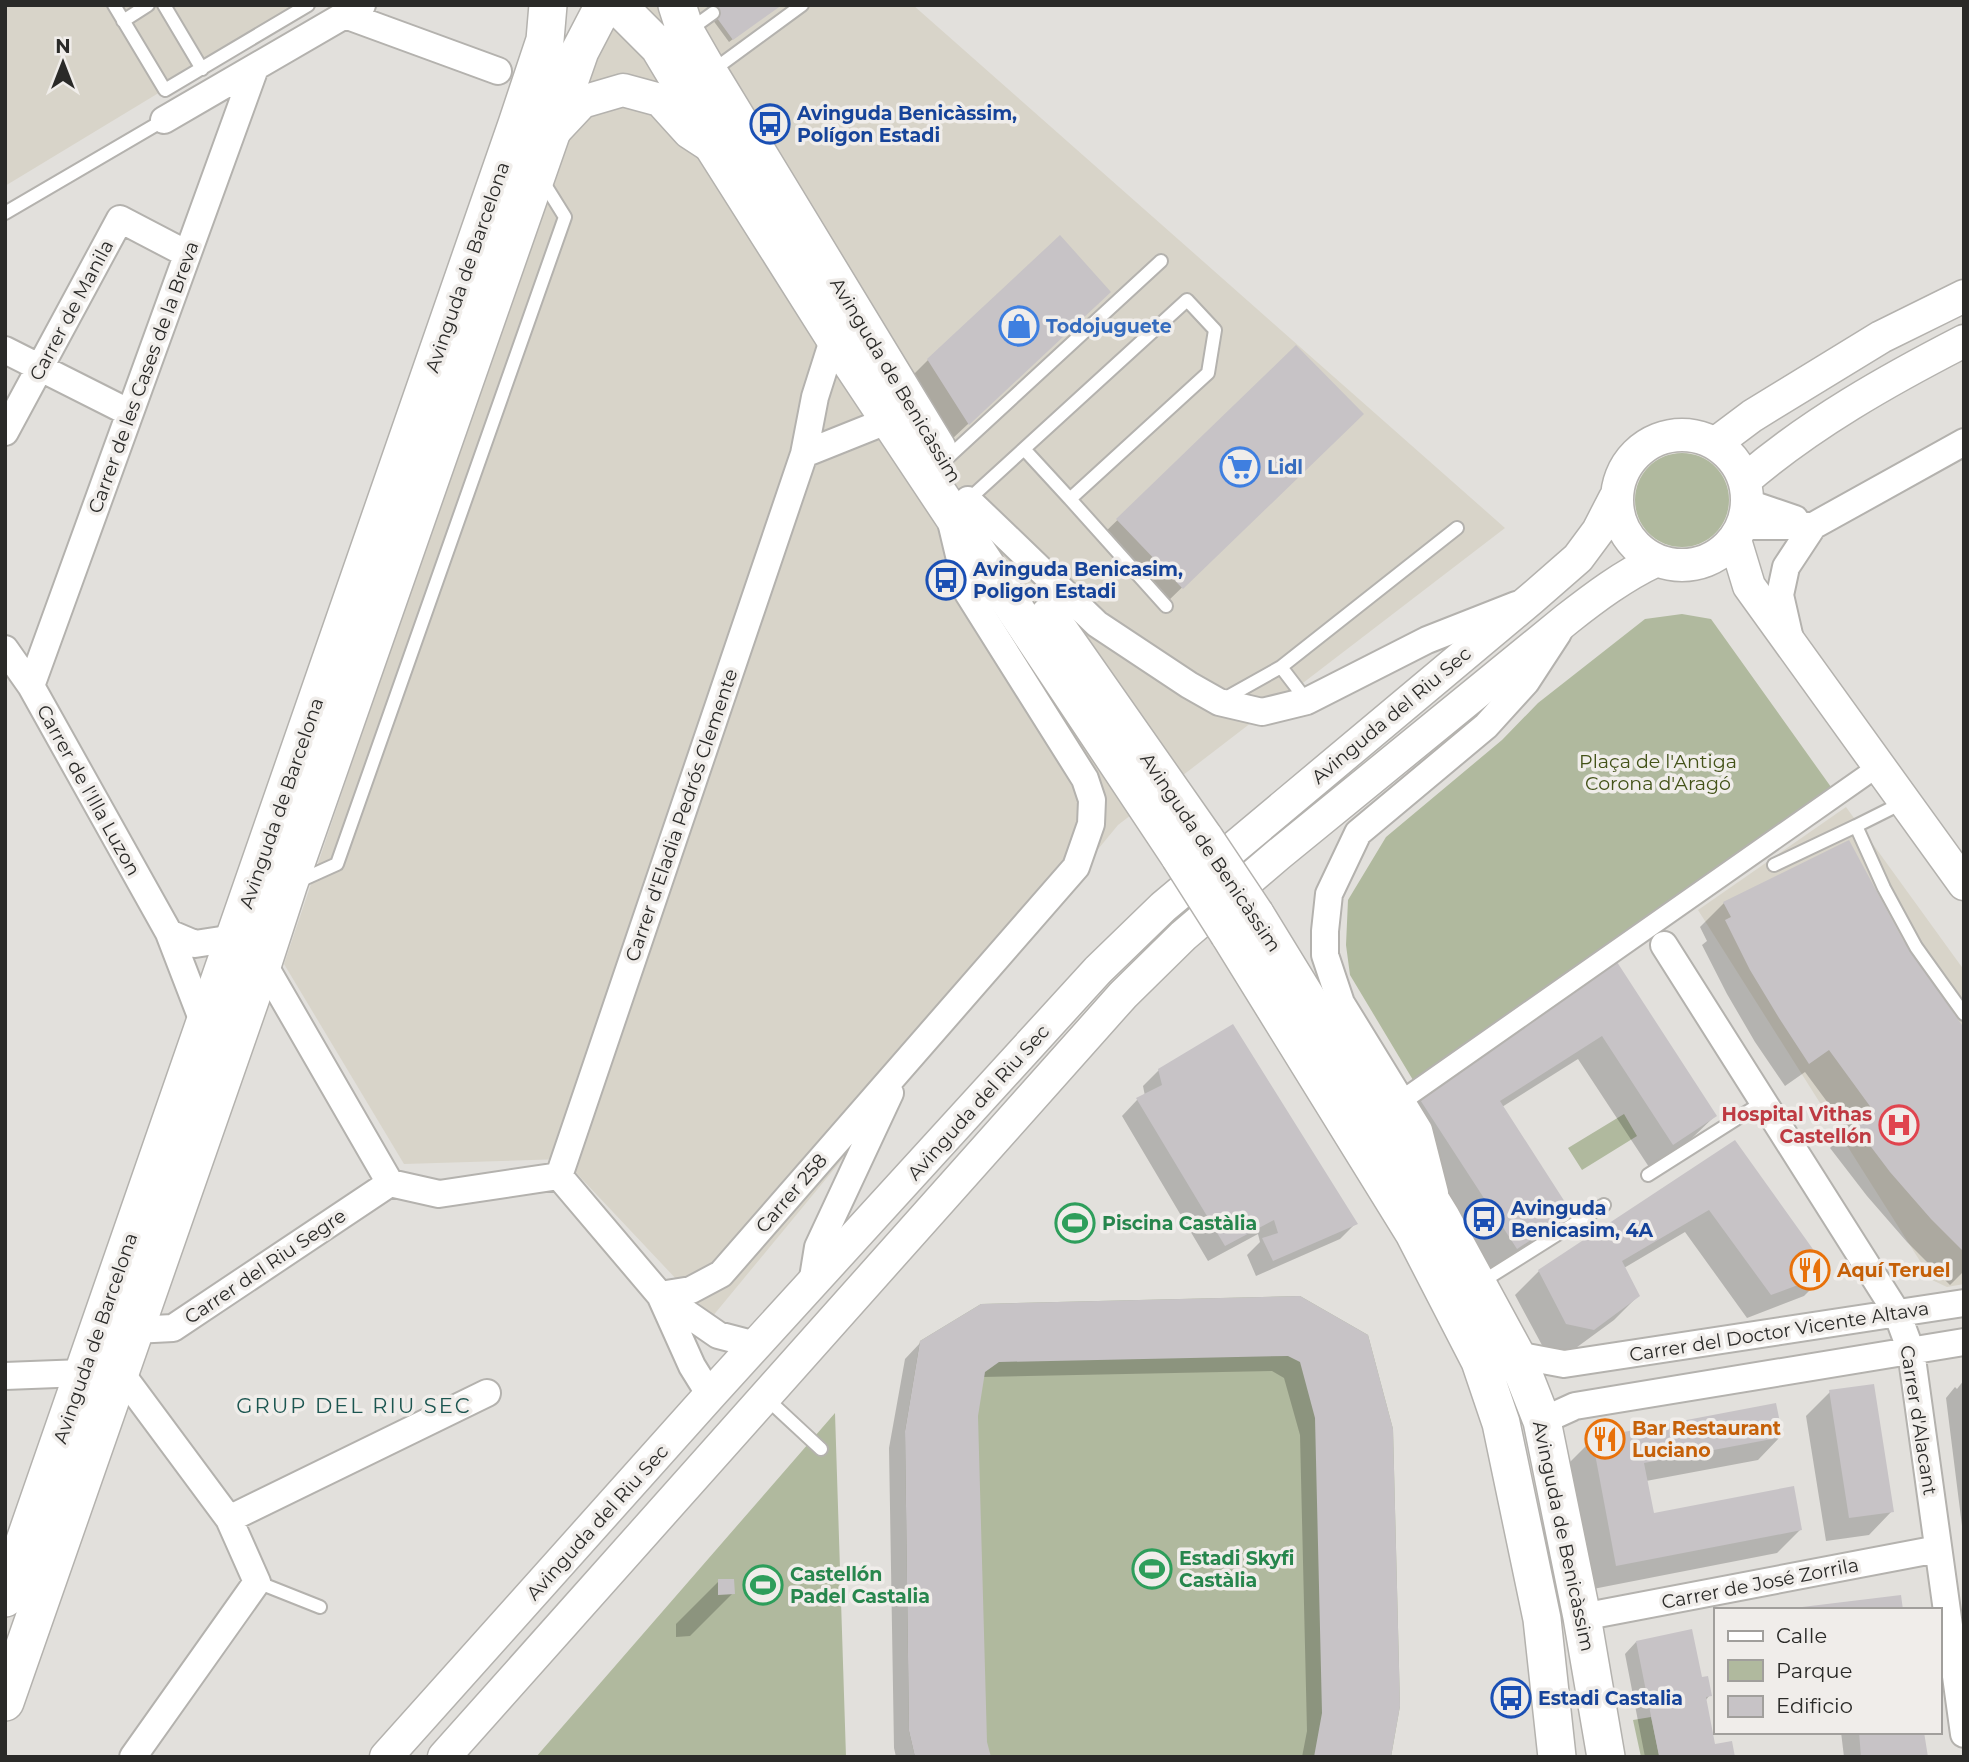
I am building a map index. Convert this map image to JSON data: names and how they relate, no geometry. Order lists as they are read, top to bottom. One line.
{"streets":{"main road":["Avinguda de Barcelona","Avinguda de Benicàssim"],"street":["Carrer de Manila","Carrer de les Cases de la Breva","Avinguda del Riu Sec","Carrer de l'Illa Luzon","Carrer d'Eladia Pedrós Clemente","Carrer 258","Carrer del Riu Segre","Carrer del Doctor Vicente Altava","Carrer d'Alacant","Carrer de José Zorrila"]},"crossings":[["Avinguda de Barcelona","Avinguda de Benicàssim"],["Avinguda de Barcelona","Carrer de l'Illa Luzon"],["Avinguda de Barcelona","Carrer del Riu Segre"],["Carrer de Manila","Carrer de les Cases de la Breva"],["Carrer de les Cases de la Breva","Carrer de l'Illa Luzon"],["Avinguda de Benicàssim","Carrer d'Eladia Pedrós Clemente"],["Avinguda de Benicàssim","Carrer 258"],["Avinguda de Benicàssim","Carrer del Doctor Vicente Altava"],["Avinguda de Benicàssim","Carrer de José Zorrila"],["Avinguda del Riu Sec","Carrer 258"],["Carrer del Doctor Vicente Altava","Carrer d'Alacant"],["Carrer d'Alacant","Carrer de José Zorrila"]],"districts":["GRUP DEL RIU SEC"],"parks":["Plaça de l'Antiga Corona d'Aragó"],"places":{"bus stop":["Avinguda Benicàssim, Polígon Estadi","Avinguda Benicasim, Poligon Estadi","Avinguda Benicasim, 4A","Estadi Castalia"],"shop":["Todojuguete"],"supermarket":["Lidl"],"hospital":["Hospital Vithas Castellón"],"sports":["Piscina Castàlia","Estadi Skyfi Castàlia","Castellón Padel Castalia"],"restaurant":["Aquí Teruel","Bar Restaurant Luciano"]},"legend":["Calle","Parque","Edificio"],"north":"top"}
